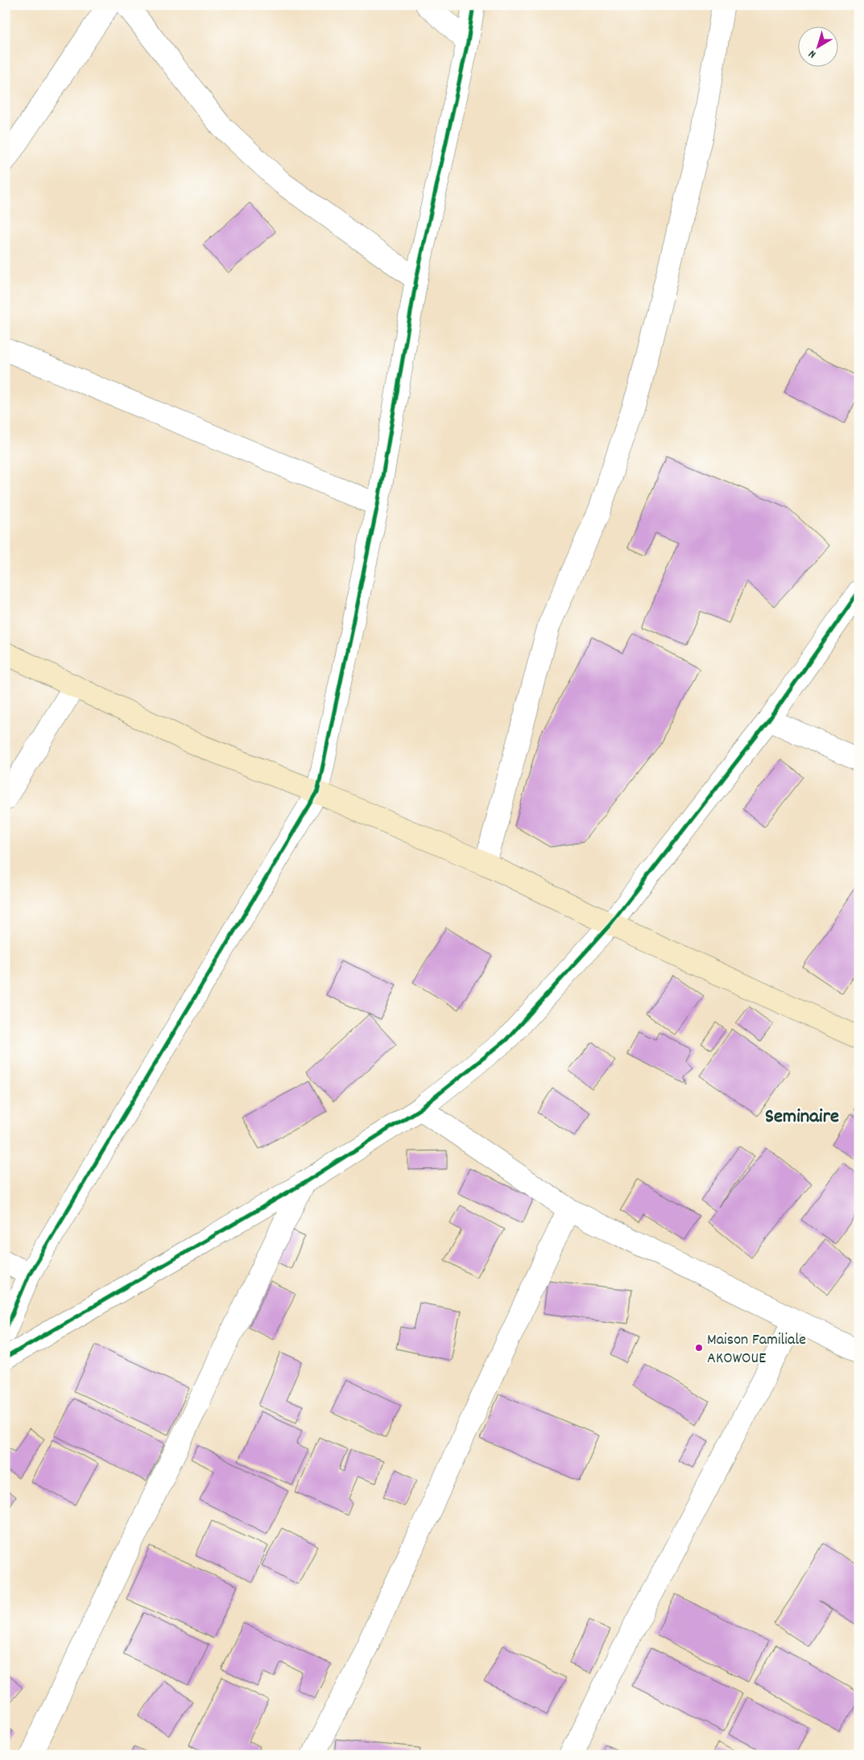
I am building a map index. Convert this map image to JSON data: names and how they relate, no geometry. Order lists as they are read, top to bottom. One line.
{"districts":["Seminaire"],"places":["Maison Familiale AKOWOUE"],"north":"bottom left"}
